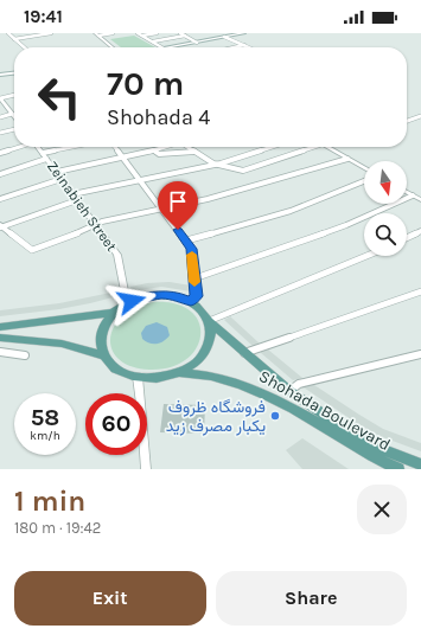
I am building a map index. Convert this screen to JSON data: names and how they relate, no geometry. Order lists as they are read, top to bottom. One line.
{"streets":{"main road":["Shohada Boulevard"],"street":["Zeinabieh Street"]},"crossings":[["Zeinabieh Street","Shohada Boulevard"]],"places":["فروشگاه ظروف یکبار مصرف زید"],"north":"bottom","page":{"status":"19:41","turn":["70 m","Shohada 4"],"speed":"58 km/h","limit":"60","heading":["1 min","180 m · 19:42"],"buttons":["Exit","Share"]}}
